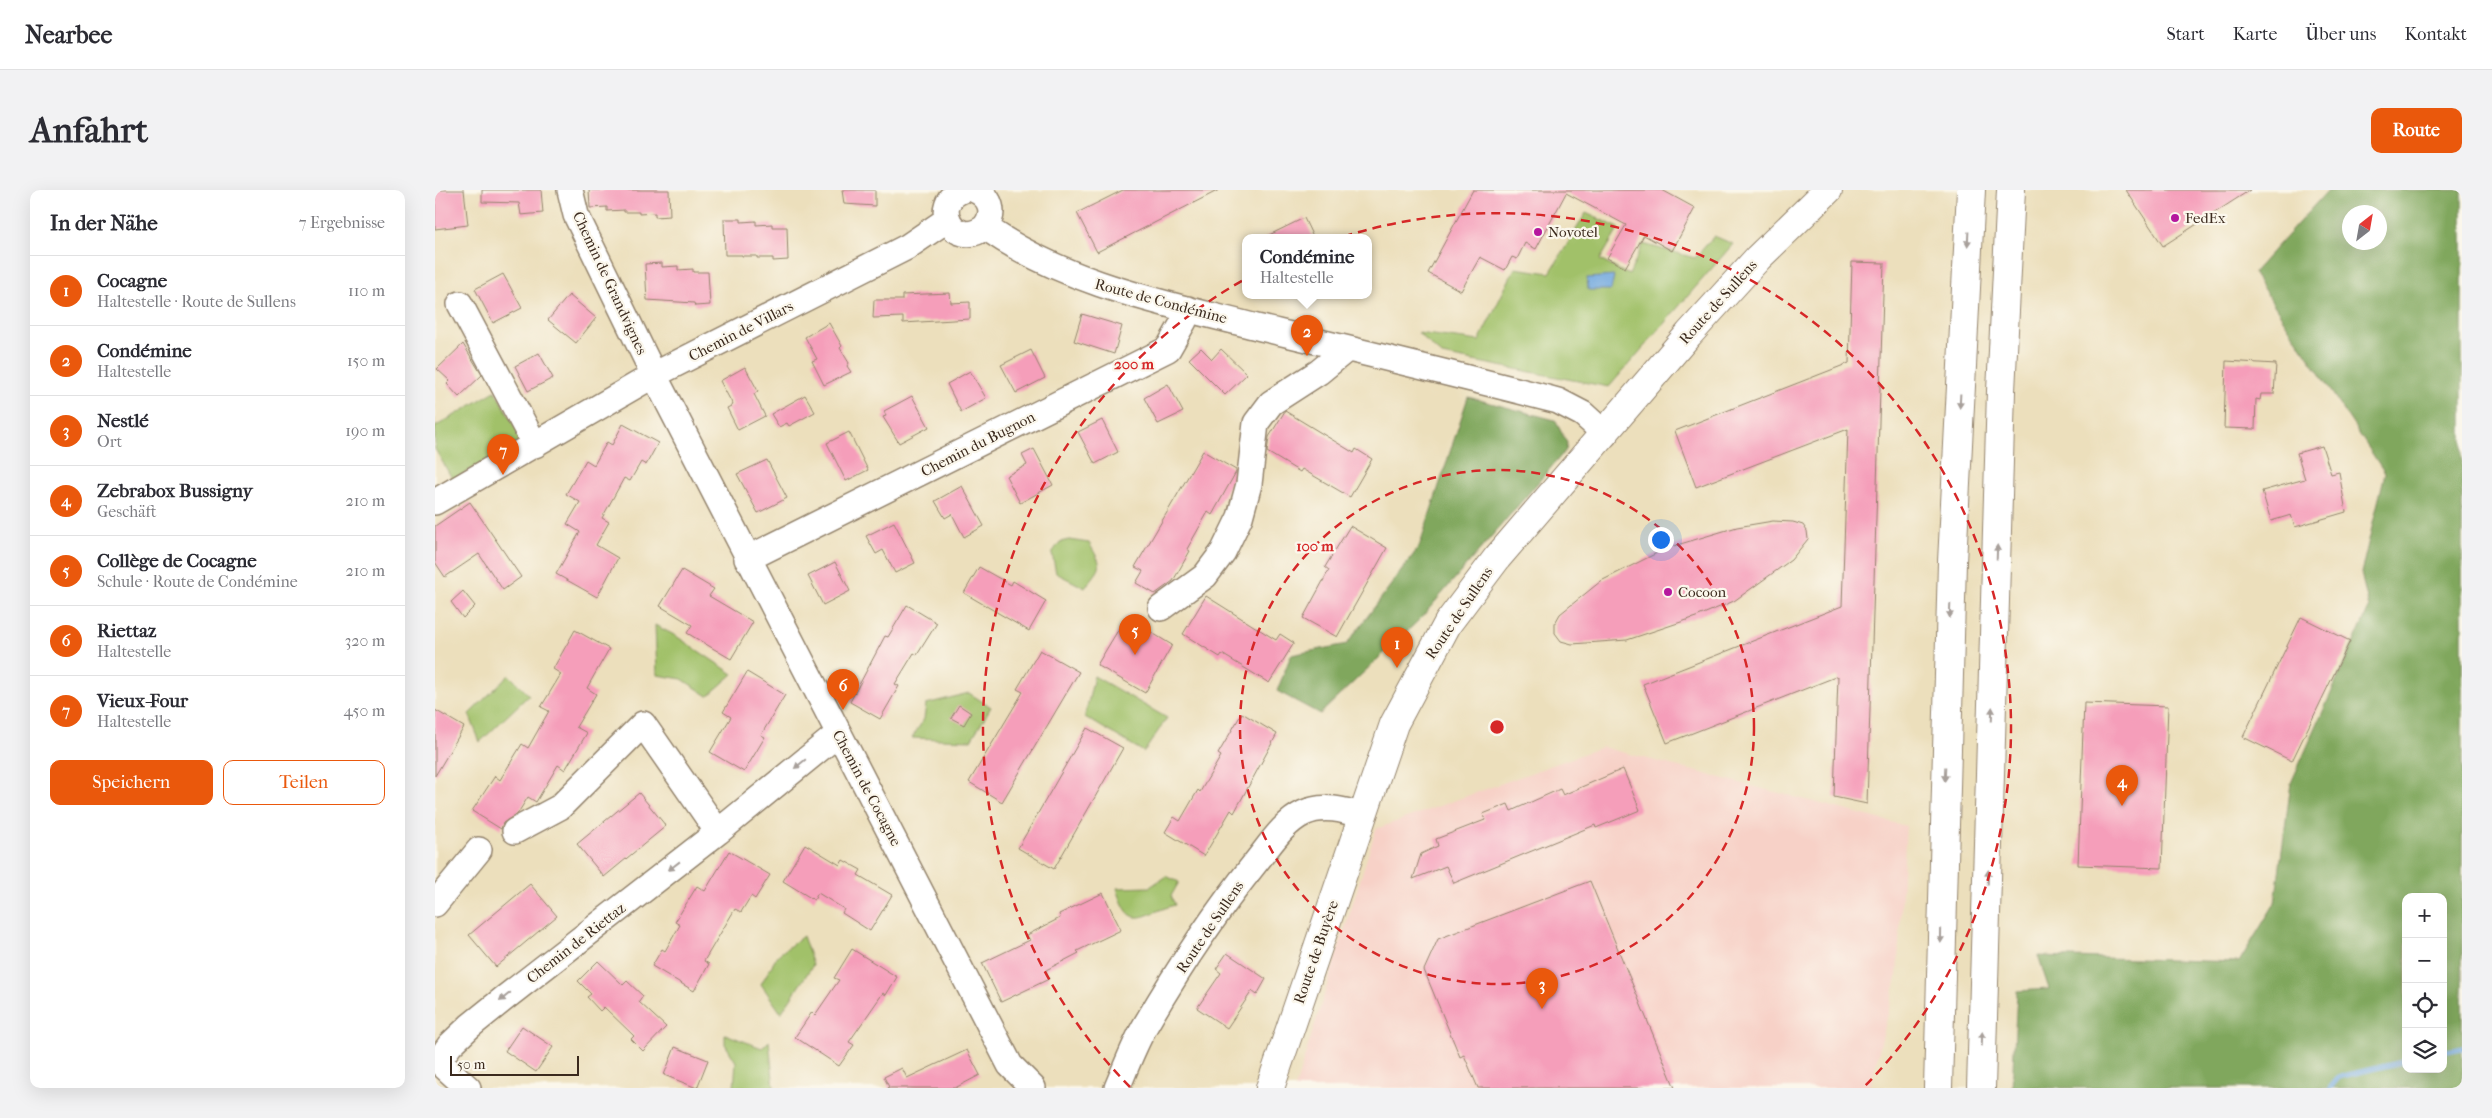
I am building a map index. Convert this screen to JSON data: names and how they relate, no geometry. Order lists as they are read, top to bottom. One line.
{"streets":{"main road":["Route de Sullens","Route de Buyère"],"street":["Chemin de Grandvignes","Route de Condémine","Chemin de Villars","Chemin du Bugnon","Chemin de Cocagne","Chemin de Riettaz"]},"crossings":[["Chemin de Grandvignes","Chemin de Villars"],["Chemin de Grandvignes","Chemin de Cocagne"],["Route de Condémine","Route de Sullens"],["Route de Condémine","Chemin de Villars"],["Route de Condémine","Chemin du Bugnon"],["Route de Sullens","Route de Buyère"],["Chemin de Villars","Chemin de Cocagne"],["Chemin du Bugnon","Chemin de Cocagne"],["Chemin de Cocagne","Chemin de Riettaz"]],"one_way":["Chemin de Riettaz"],"places":["FedEx","Novotel","Cocoon"],"scale_bar":"50 m","north":"top right","page":{"header":"Nearbee","nav":["Start","Karte","Über uns","Kontakt"],"buttons":["Route",["Speichern","Teilen"]],"title":"Anfahrt","heading":["In der Nähe","7 Ergebnisse"],"popup":["Condémine","Haltestelle"],"list":[{"mark":"1","name":"Cocagne","note":"Haltestelle · Route de Sullens","value":"110 m"},{"mark":"2","name":"Condémine","note":"Haltestelle","value":"150 m"},{"mark":"3","name":"Nestlé","note":"Ort","value":"190 m"},{"mark":"4","name":"Zebrabox Bussigny","note":"Geschäft","value":"210 m"},{"mark":"5","name":"Collège de Cocagne","note":"Schule · Route de Condémine","value":"210 m"},{"mark":"6","name":"Riettaz","note":"Haltestelle","value":"320 m"},{"mark":"7","name":"Vieux-Four","note":"Haltestelle","value":"450 m"}],"pins":["2","7","5","1","6","4","3"],"map_buttons":["+","−"],"scale":"50 m"},"rings":["200 m","100 m"]}
